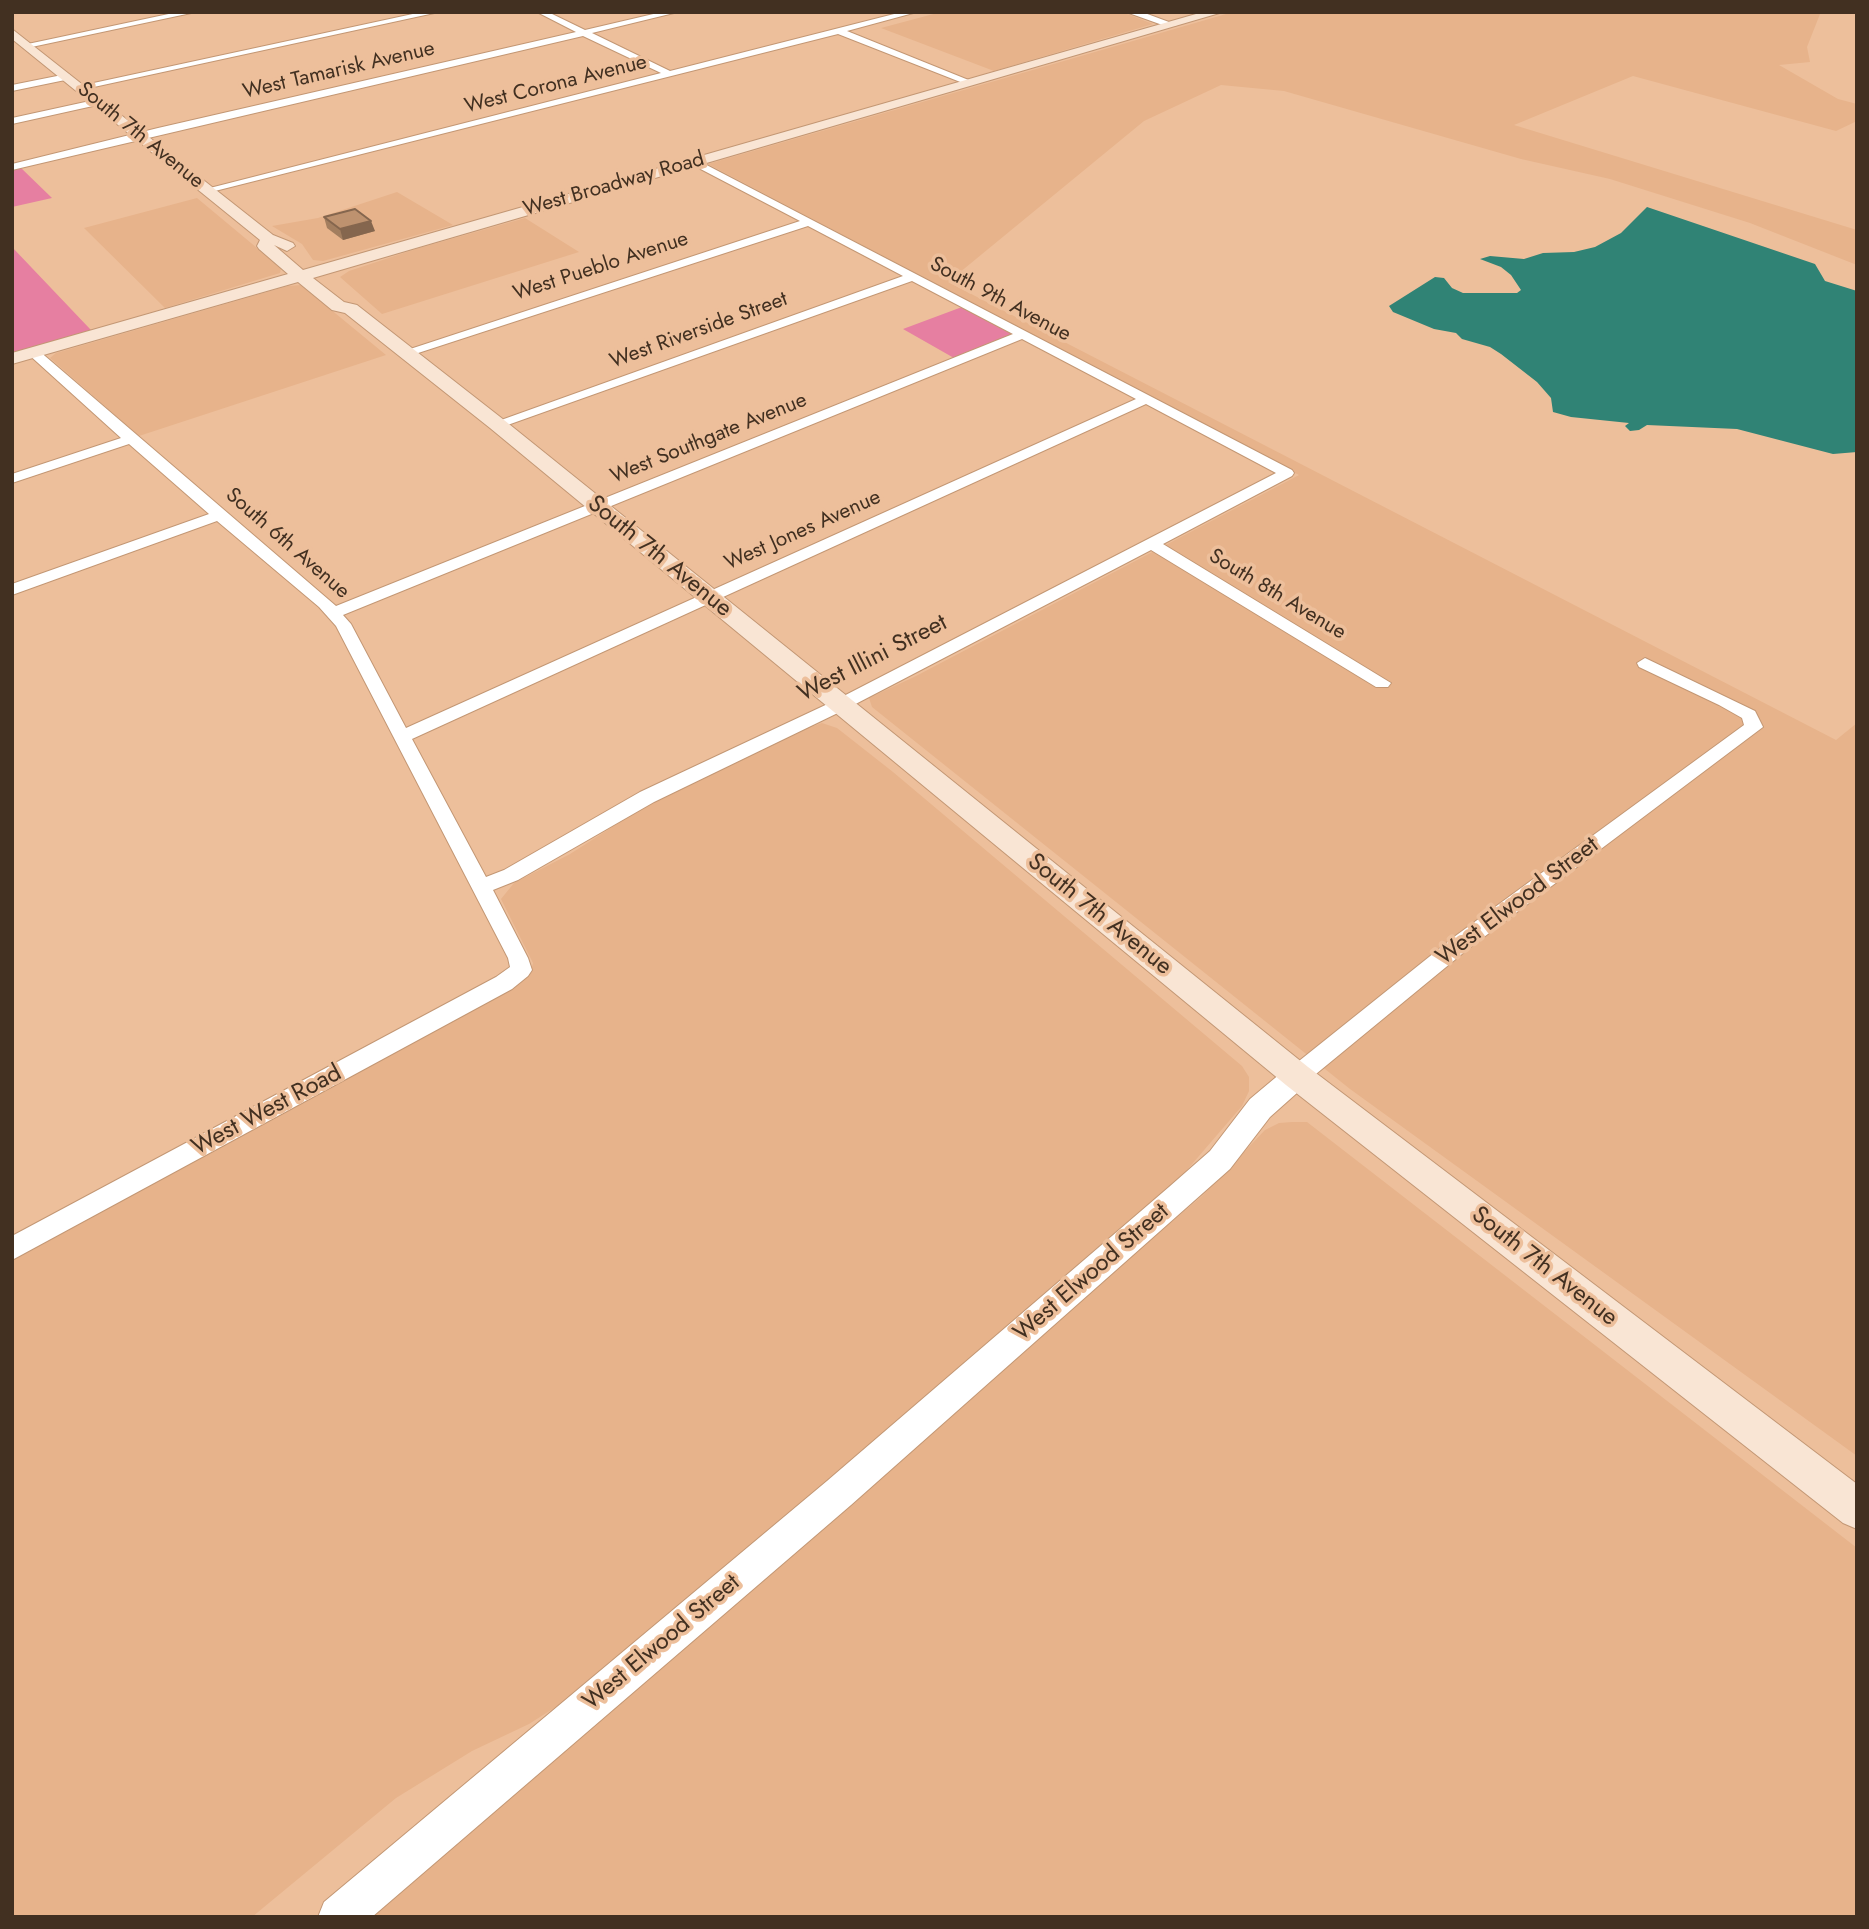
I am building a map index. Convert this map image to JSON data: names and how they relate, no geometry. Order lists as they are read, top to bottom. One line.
{"streets":{"main road":["South 7th Avenue","West Broadway Road"],"street":["West Tamarisk Avenue","West Corona Avenue","West Pueblo Avenue","South 9th Avenue","West Riverside Street","West Southgate Avenue","West Jones Avenue","South 6th Avenue","South 8th Avenue","West Illini Street","West Elwood Street","West West Road"]},"crossings":[["West Tamarisk Avenue","South 7th Avenue"],["West Corona Avenue","South 7th Avenue"],["South 7th Avenue","West Broadway Road"],["South 7th Avenue","West Pueblo Avenue"],["South 7th Avenue","West Riverside Street"],["South 7th Avenue","West Southgate Avenue"],["South 7th Avenue","West Jones Avenue"],["South 7th Avenue","West Illini Street"],["South 7th Avenue","West Elwood Street"],["West Broadway Road","South 9th Avenue"],["West Broadway Road","South 6th Avenue"],["West Pueblo Avenue","South 9th Avenue"],["South 9th Avenue","West Riverside Street"],["South 9th Avenue","West Southgate Avenue"],["South 9th Avenue","West Jones Avenue"],["South 9th Avenue","West Illini Street"],["West Southgate Avenue","South 6th Avenue"],["West Jones Avenue","South 6th Avenue"],["South 6th Avenue","West Illini Street"],["South 6th Avenue","West West Road"],["South 8th Avenue","West Illini Street"]]}
